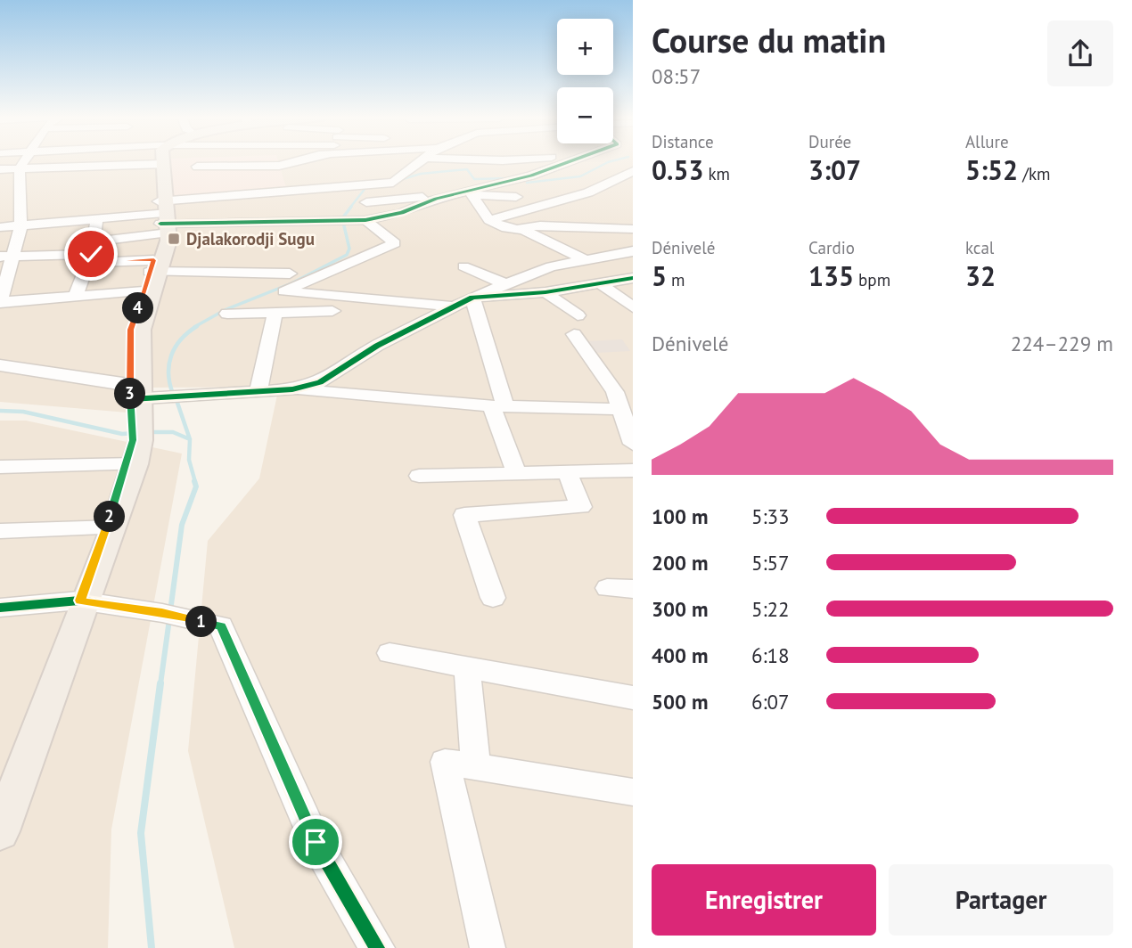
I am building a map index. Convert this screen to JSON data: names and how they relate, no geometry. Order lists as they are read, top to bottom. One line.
{"places":{"transit":["Djalakorodji Sugu"]},"page":{"heading":["Course du matin","08:57"],"map_buttons":["+","−"],"stats":[["Distance","0.53 km"],["Durée","3:07"],["Allure","5:52 /km"],["Dénivelé","5 m"],["Cardio","135 bpm"],["kcal","32"]],"pins":["4","3","2","1"],"chart":["Dénivelé","224–229 m"],"list":[{"name":"100 m","note":"5:33"},{"name":"200 m","note":"5:57"},{"name":"300 m","note":"5:22"},{"name":"400 m","note":"6:18"},{"name":"500 m","note":"6:07"}],"buttons":["Enregistrer","Partager"]}}
